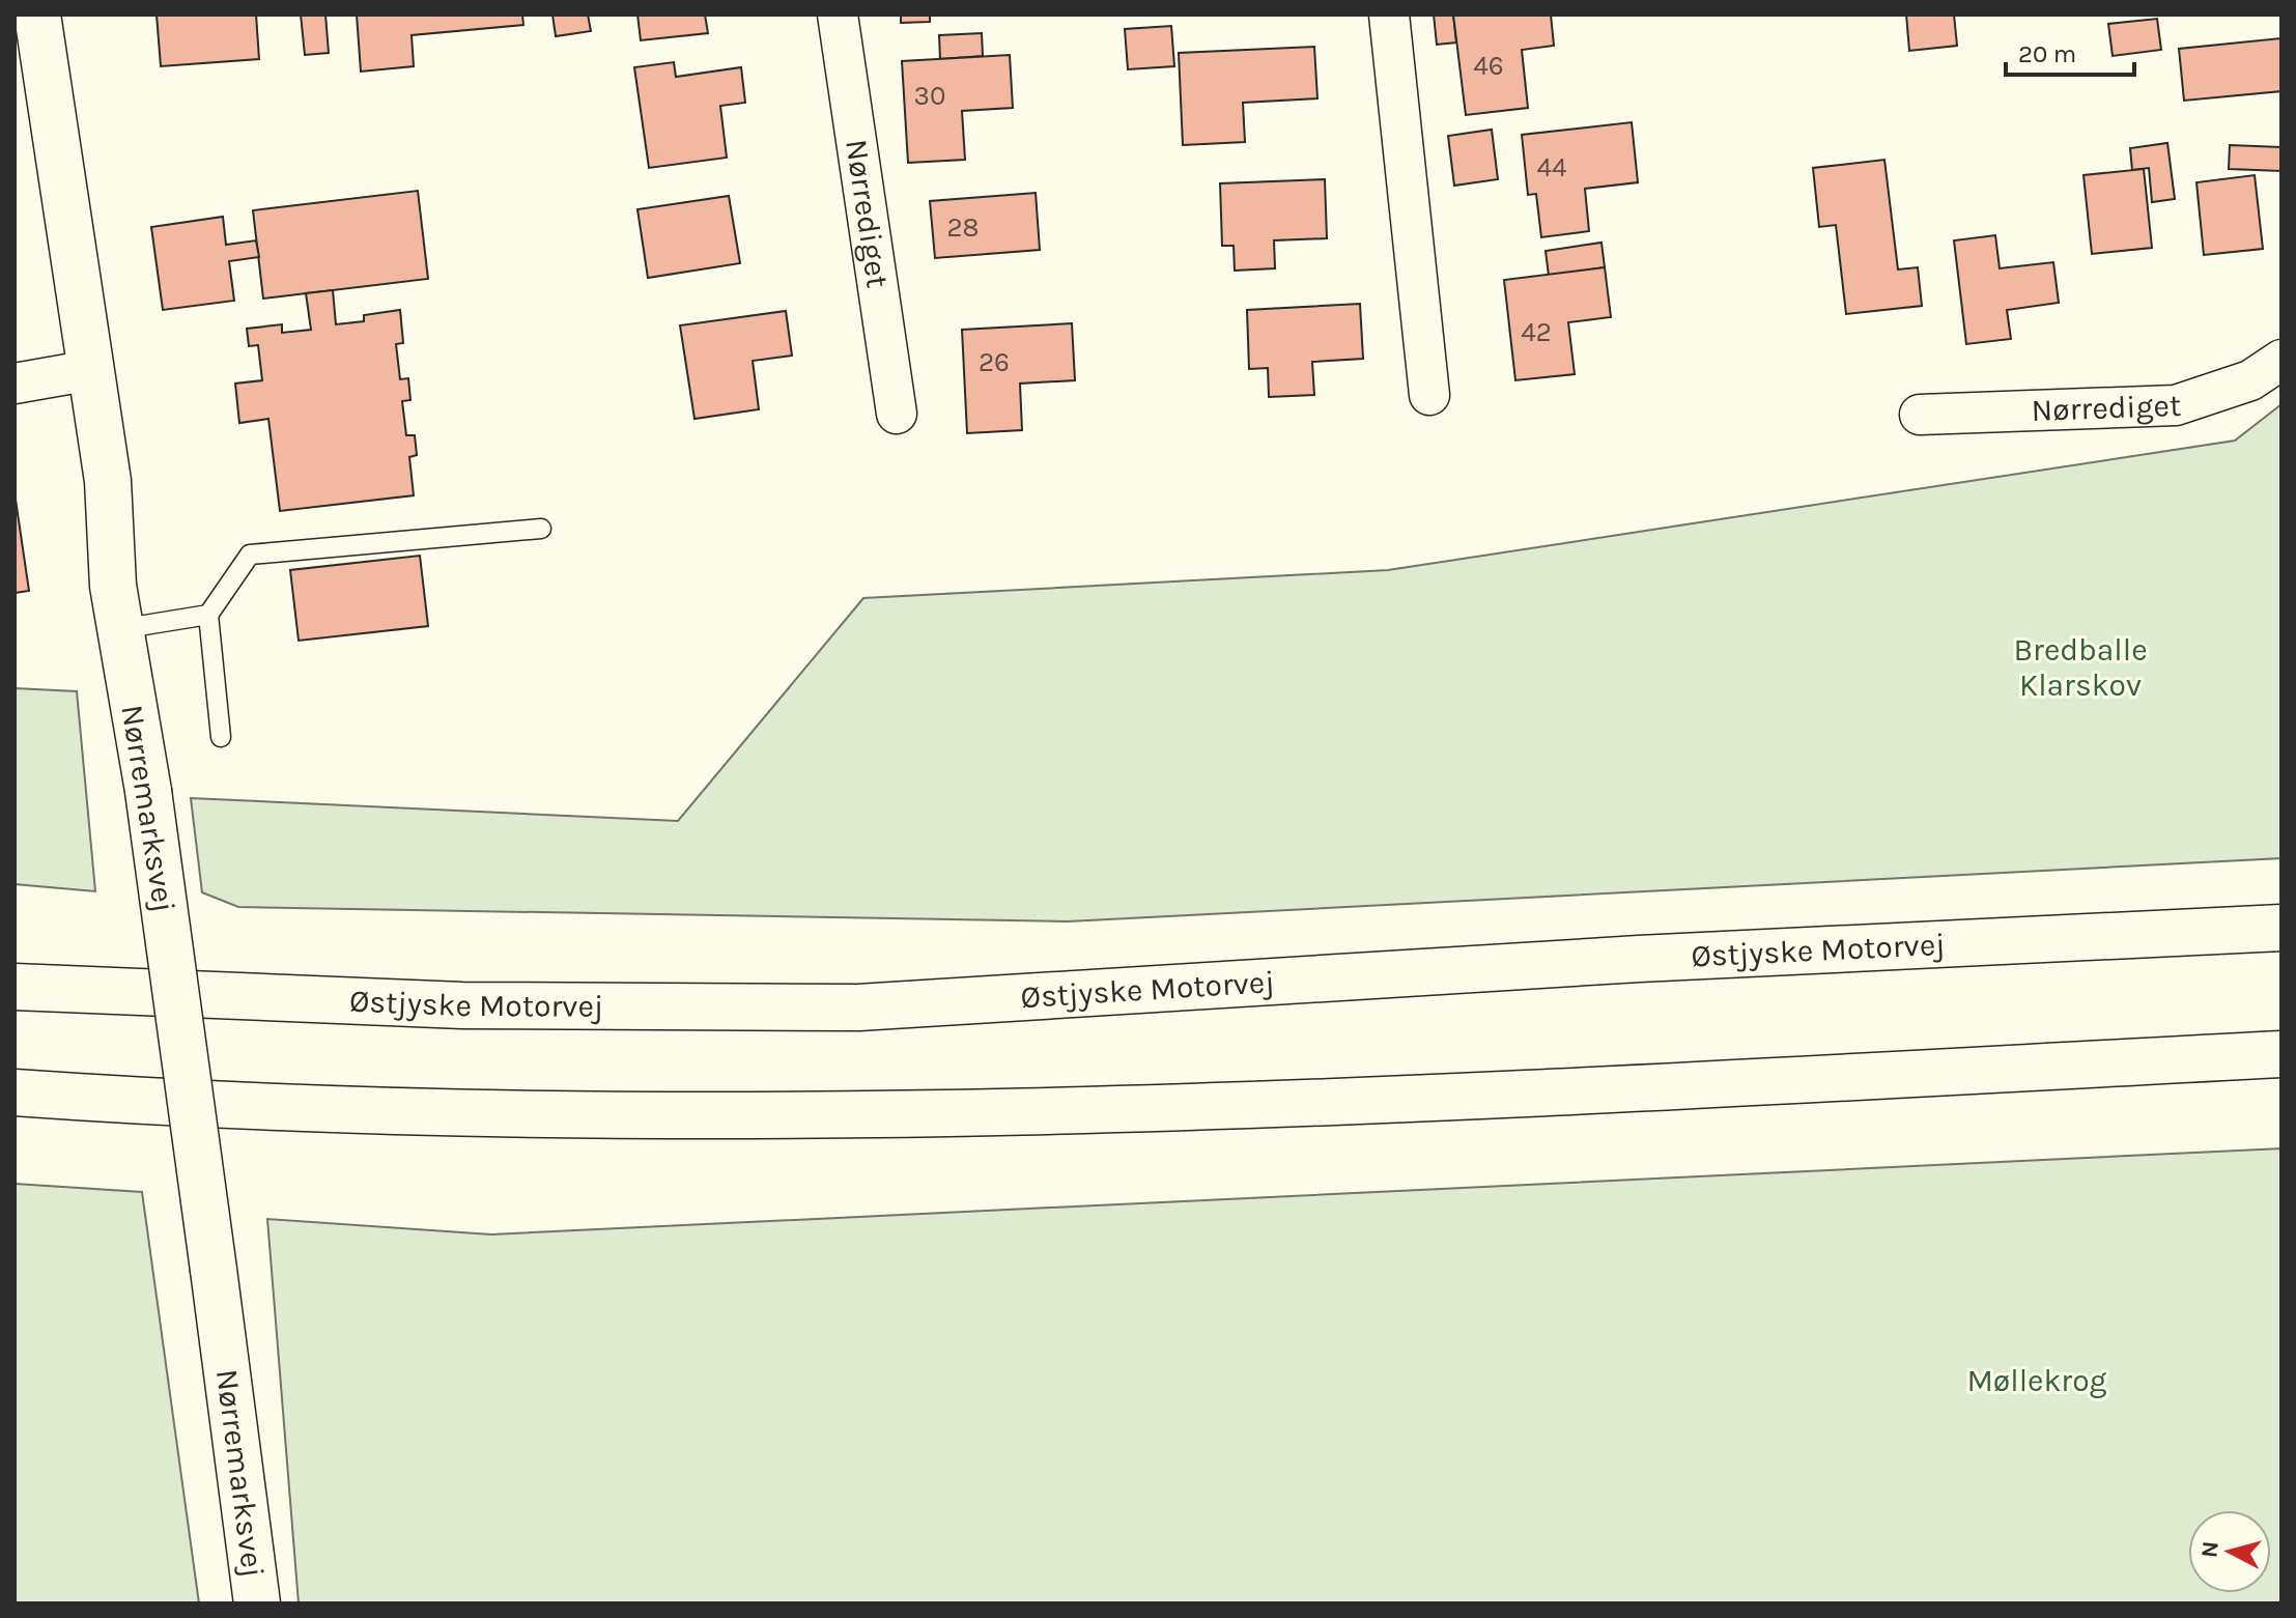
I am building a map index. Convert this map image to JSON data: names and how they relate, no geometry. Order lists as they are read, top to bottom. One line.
{"streets":{"main road":["Nørremarksvej","Østjyske Motorvej"],"street":["Nørrediget"]},"parks":["Bredballe Klarskov","Møllekrog"],"house_numbers":["46","30","44","28","42","26"],"scale_bar":"20 m","north":"left"}
